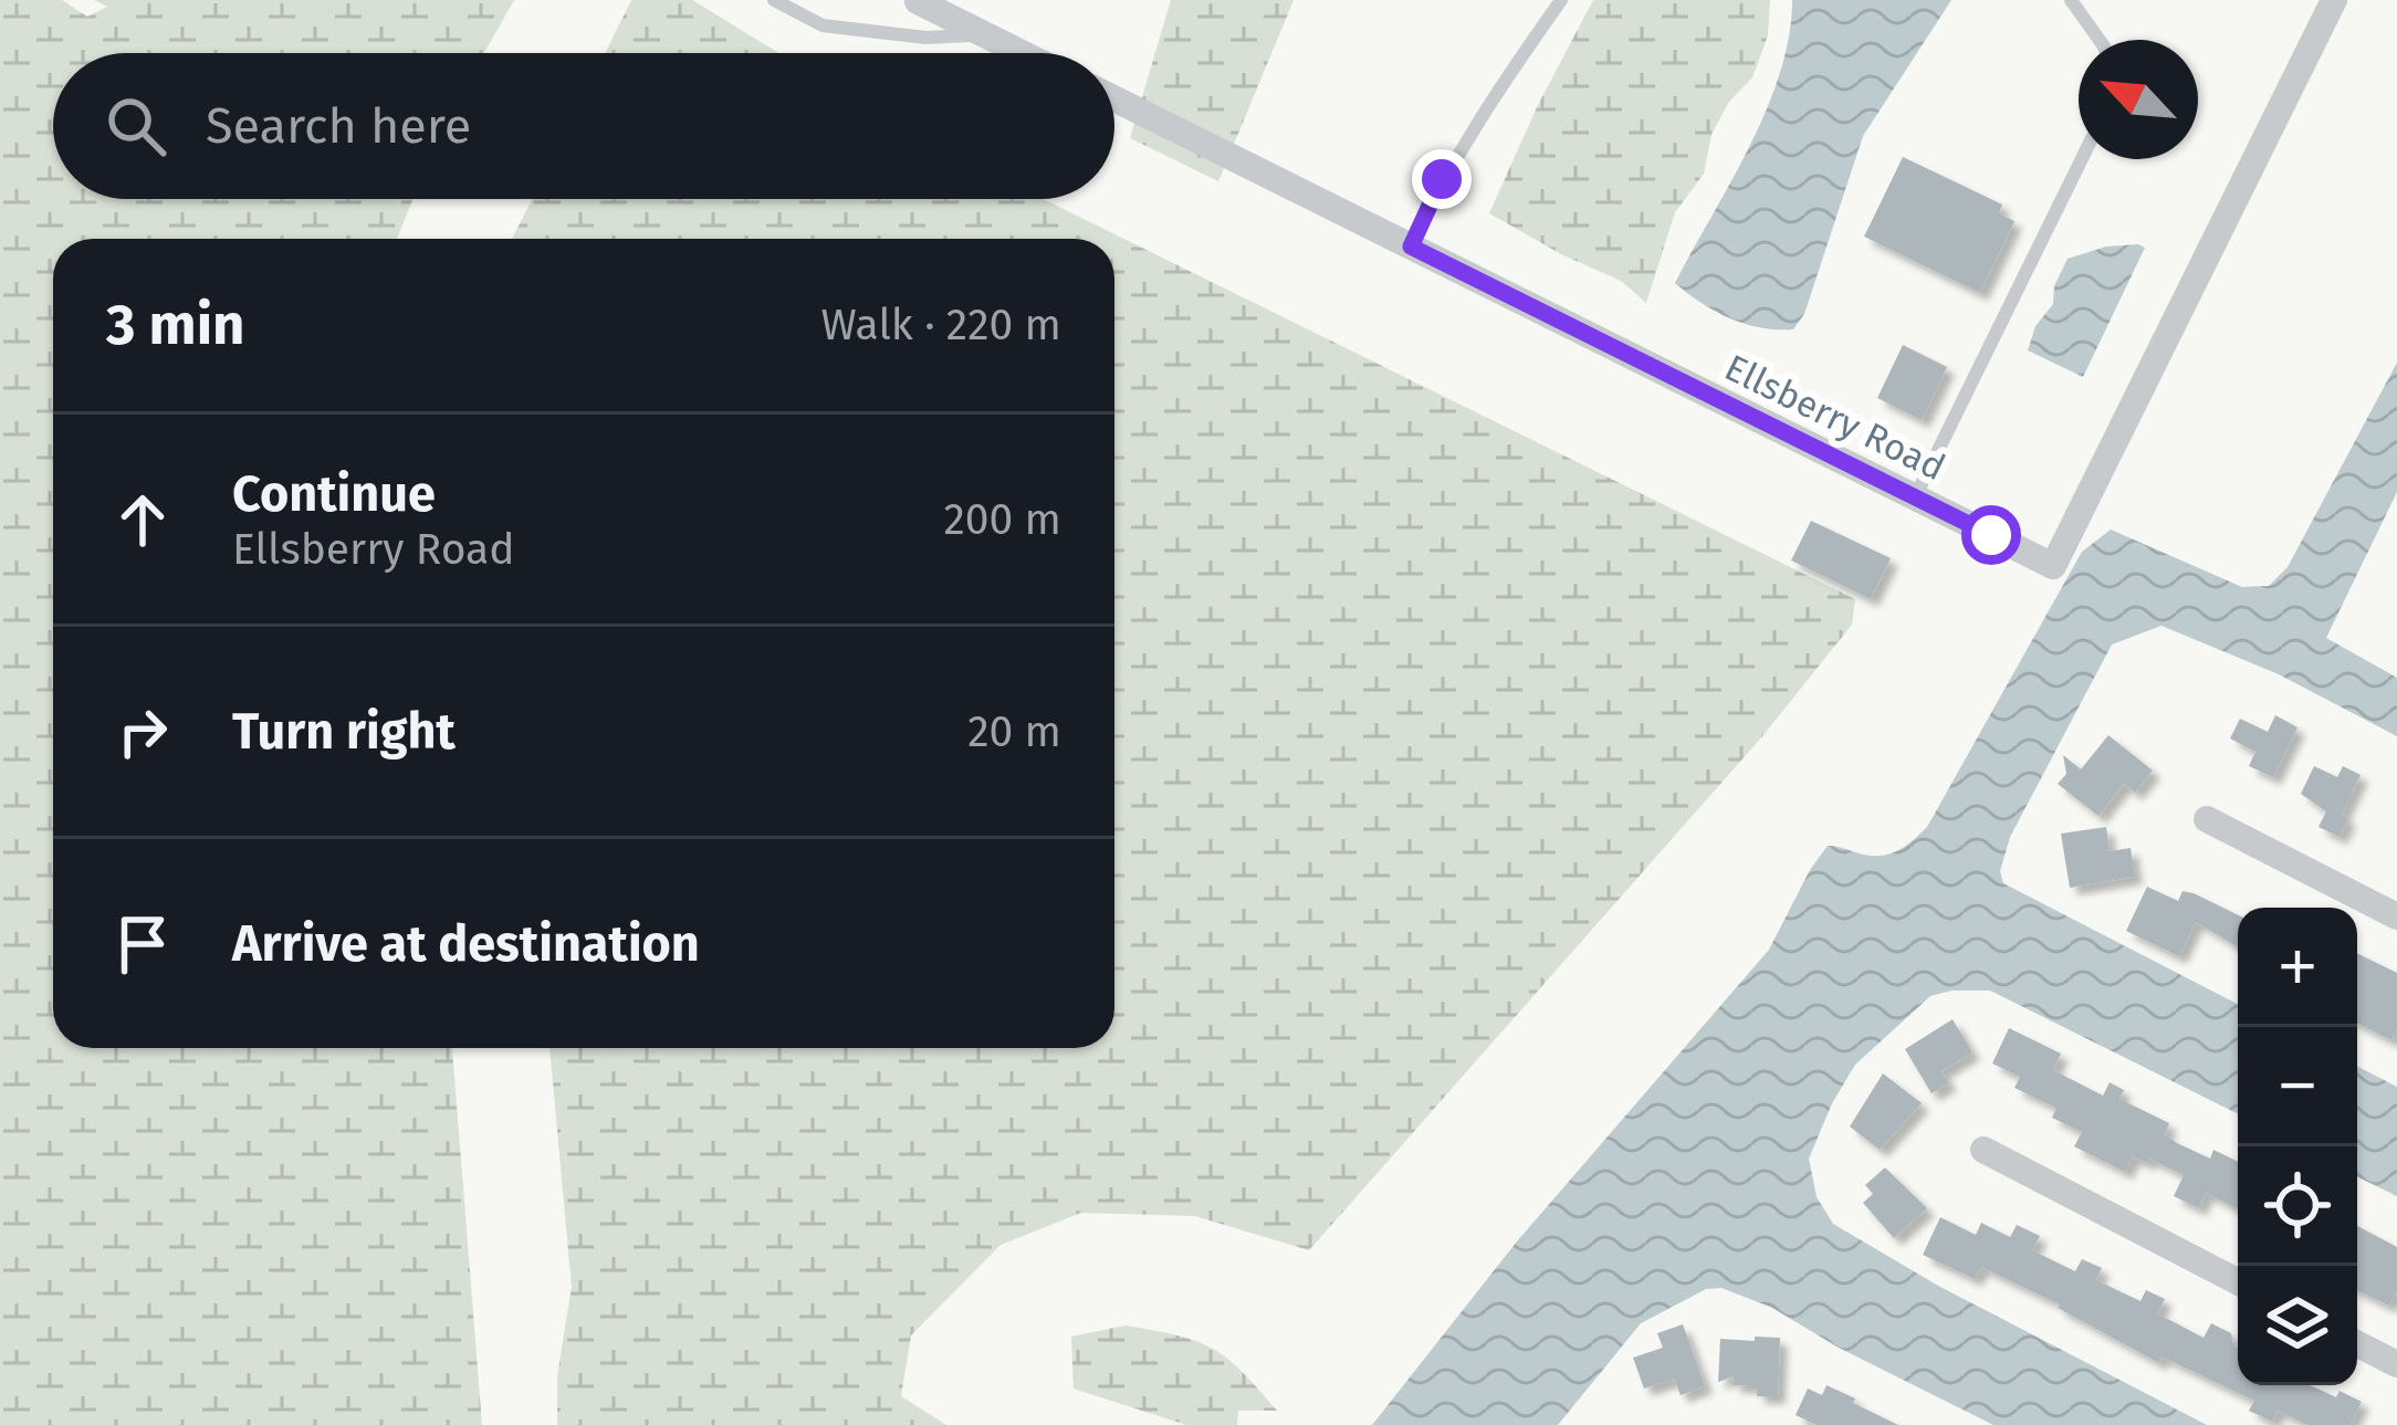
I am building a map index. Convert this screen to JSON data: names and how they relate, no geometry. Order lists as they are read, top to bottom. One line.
{"streets":{"street":["Ellsberry Road"]},"north":"top left","page":{"search":"Search here","heading":["3 min","Walk · 220 m"],"list":[["Continue","Ellsberry Road","200 m"],["Turn right","20 m"],"Arrive at destination"],"map_buttons":["+","−"]}}
